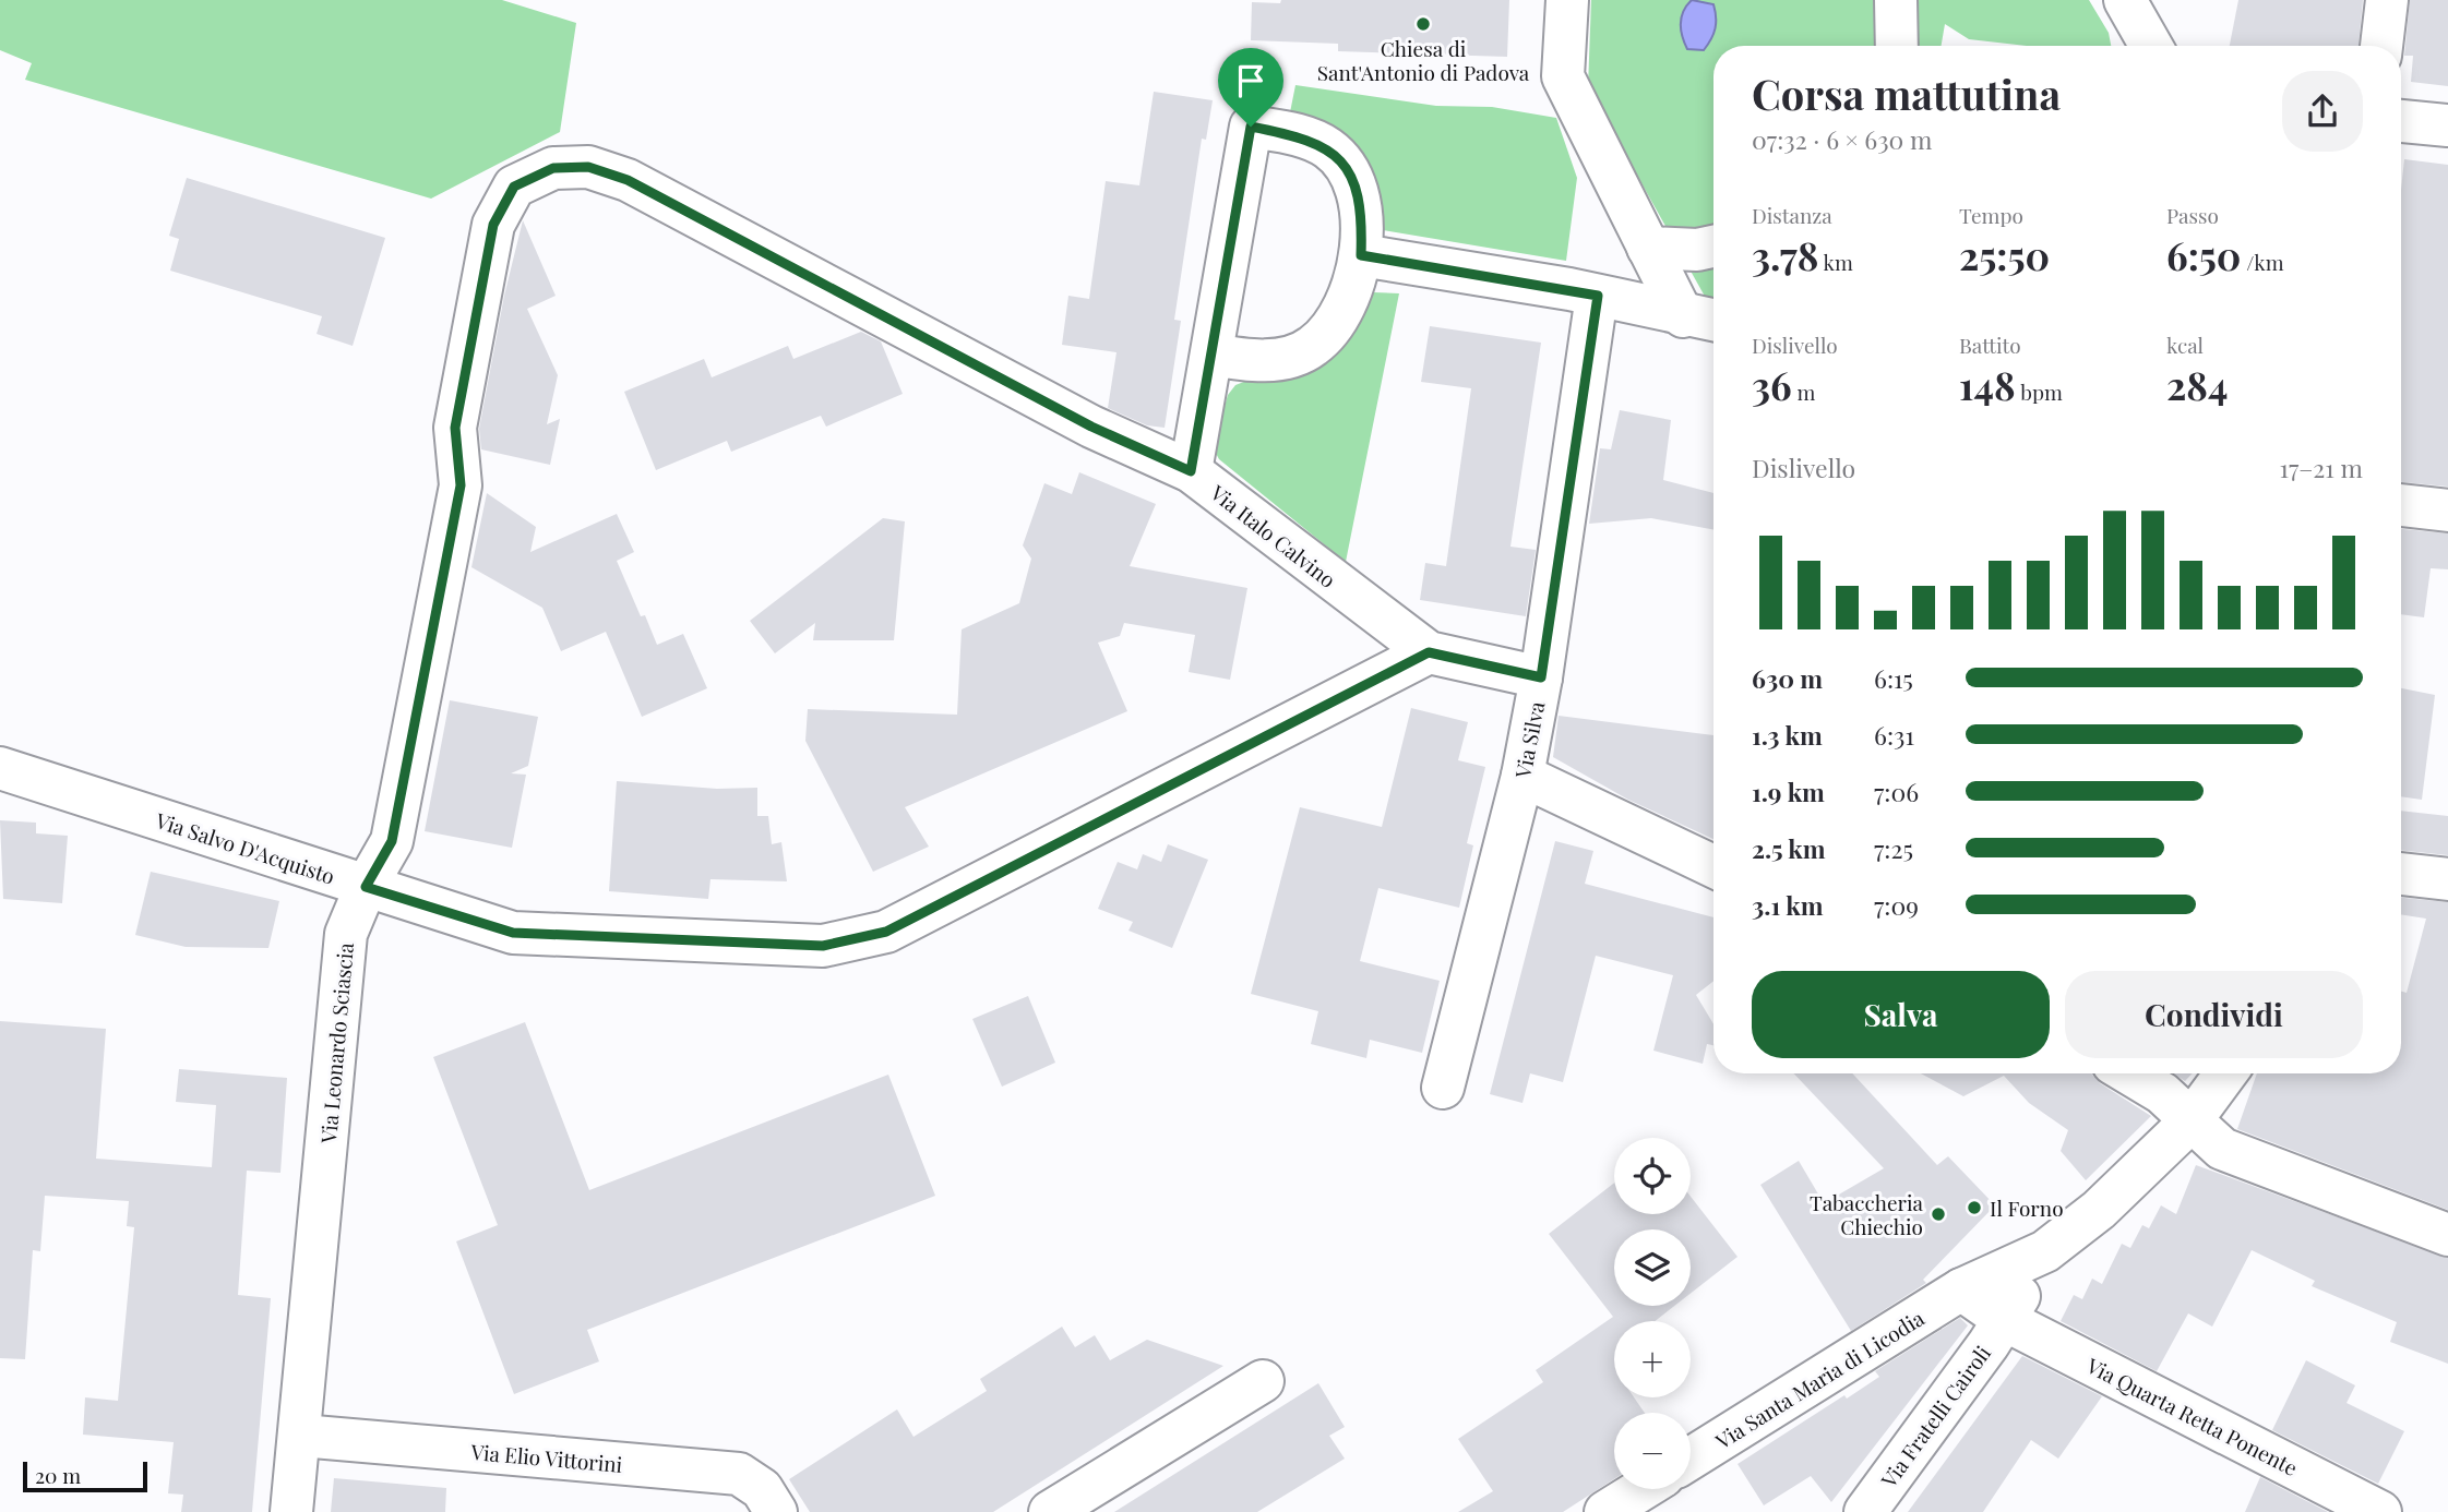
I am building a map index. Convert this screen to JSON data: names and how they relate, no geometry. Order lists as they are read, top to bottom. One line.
{"streets":{"street":["Via Italo Calvino","Via Silva","Via Salvo D'Acquisto","Via Leonardo Sciascia","Via Santa Maria di Licodia","Via Fratelli Cairoli","Via Quarta Retta Ponente","Via Elio Vittorini"]},"crossings":[["Via Italo Calvino","Via Silva"],["Via Italo Calvino","Via Salvo D'Acquisto"],["Via Italo Calvino","Via Leonardo Sciascia"],["Via Salvo D'Acquisto","Via Leonardo Sciascia"],["Via Leonardo Sciascia","Via Elio Vittorini"],["Via Santa Maria di Licodia","Via Fratelli Cairoli"],["Via Santa Maria di Licodia","Via Quarta Retta Ponente"],["Via Fratelli Cairoli","Via Quarta Retta Ponente"]],"places":["Chiesa di Sant'Antonio di Padova","Il Forno","Tabaccheria Chiechio"],"scale_bar":"20 m","page":{"heading":["Corsa mattutina","07:32 · 6 × 630 m"],"stats":[["Distanza","3.78 km"],["Tempo","25:50"],["Passo","6:50 /km"],["Dislivello","36 m"],["Battito","148 bpm"],["kcal","284"]],"chart":["Dislivello","17–21 m"],"list":[{"name":"630 m","note":"6:15"},{"name":"1.3 km","note":"6:31"},{"name":"1.9 km","note":"7:06"},{"name":"2.5 km","note":"7:25"},{"name":"3.1 km","note":"7:09"}],"buttons":["Salva","Condividi"],"map_buttons":["+","−"],"scale":"20 m"}}
